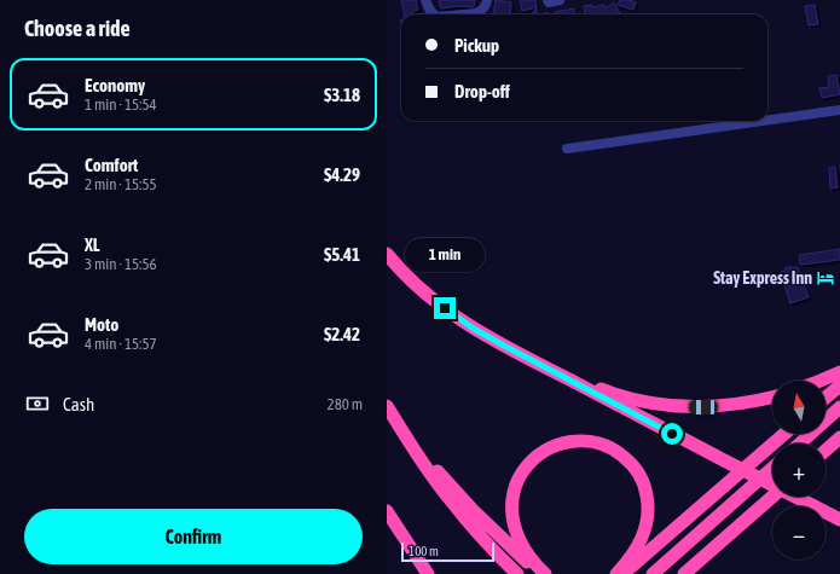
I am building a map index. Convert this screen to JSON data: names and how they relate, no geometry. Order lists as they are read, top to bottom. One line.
{"places":{"hotel":["Stay Express Inn"]},"scale_bar":"100 m","north":"top","page":{"heading":"Choose a ride","banner":["Pickup","Drop-off"],"list":[{"name":"Economy","note":"1 min · 15:54","value":"$3.18"},{"name":"Comfort","note":"2 min · 15:55","value":"$4.29"},{"name":"XL","note":"3 min · 15:56","value":"$5.41"},{"name":"Moto","note":"4 min · 15:57","value":"$2.42"}],"bubble":"1 min","pay":["Cash","280 m"],"map_buttons":["+","−"],"buttons":"Confirm","scale":"100 m"}}
